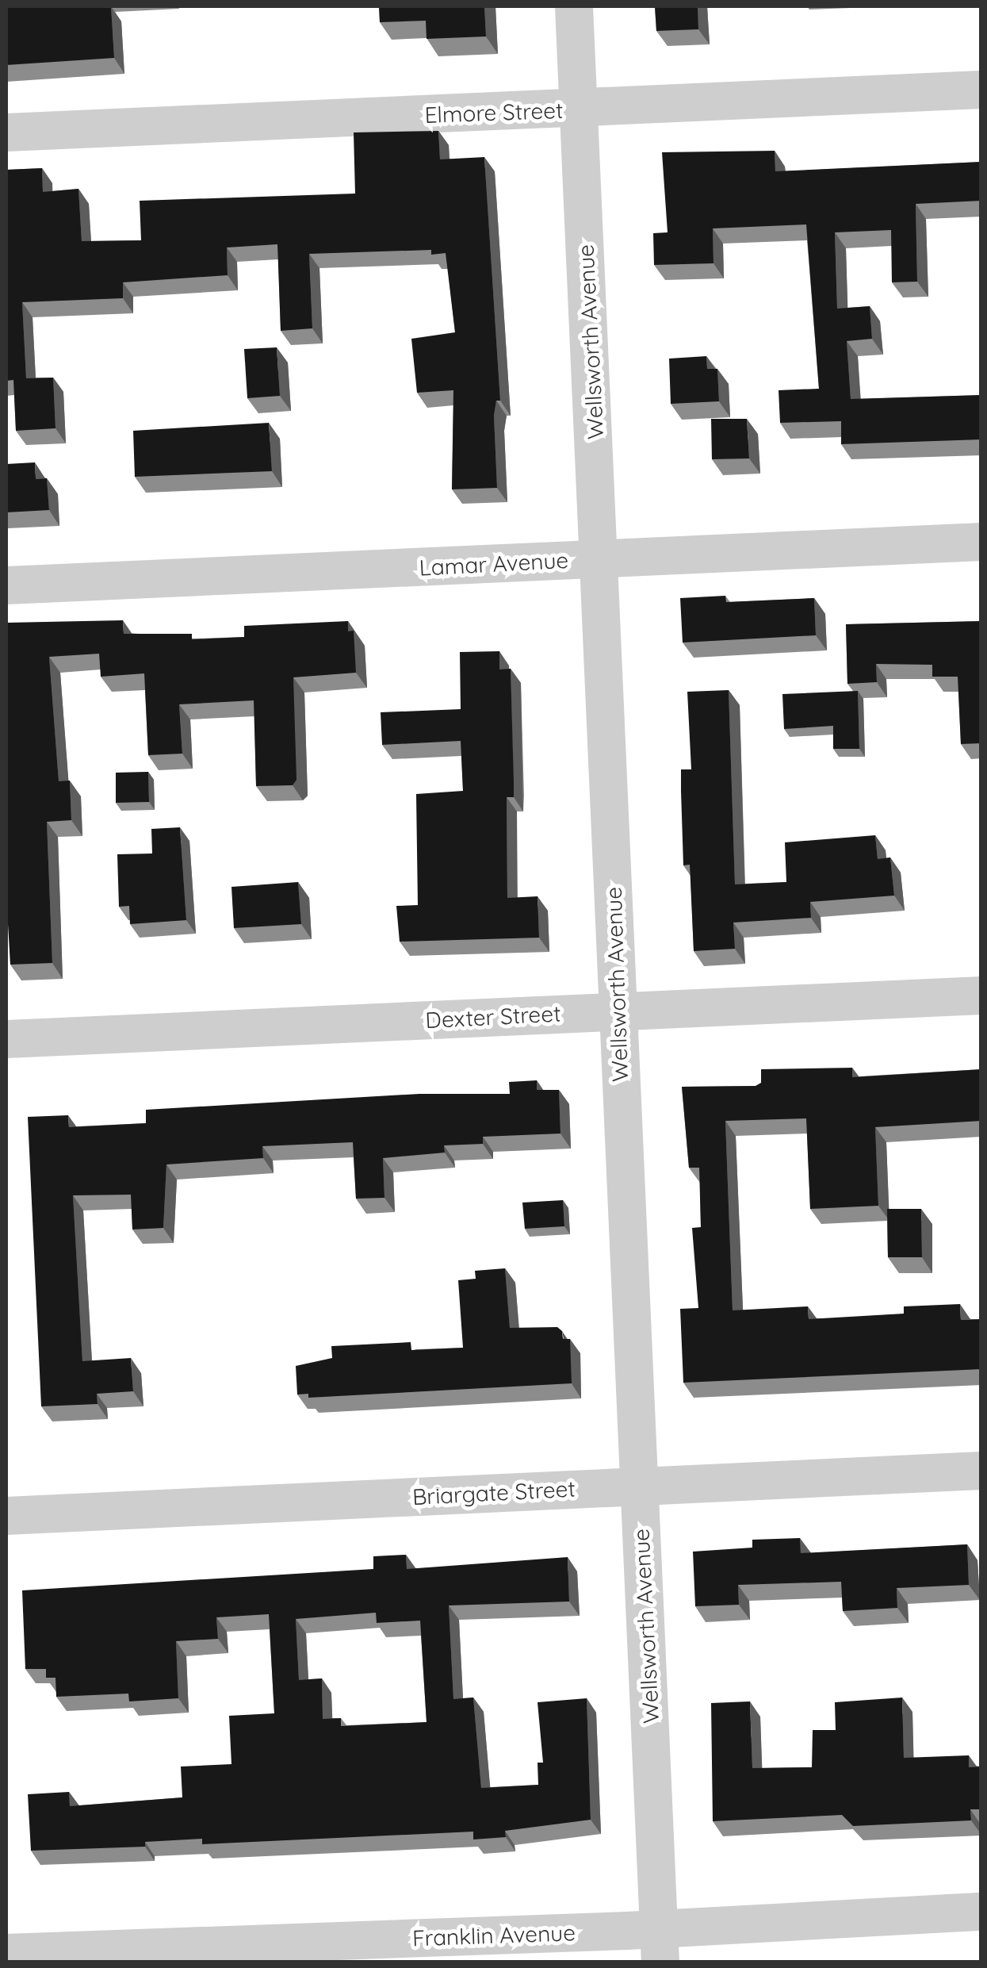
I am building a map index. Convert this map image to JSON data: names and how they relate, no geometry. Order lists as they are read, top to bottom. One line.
{"streets":{"street":["Elmore Street","Wellsworth Avenue","Lamar Avenue","Dexter Street","Briargate Street","Franklin Avenue"]},"crossings":[["Elmore Street","Wellsworth Avenue"],["Wellsworth Avenue","Lamar Avenue"],["Wellsworth Avenue","Dexter Street"],["Wellsworth Avenue","Briargate Street"],["Wellsworth Avenue","Franklin Avenue"]]}
